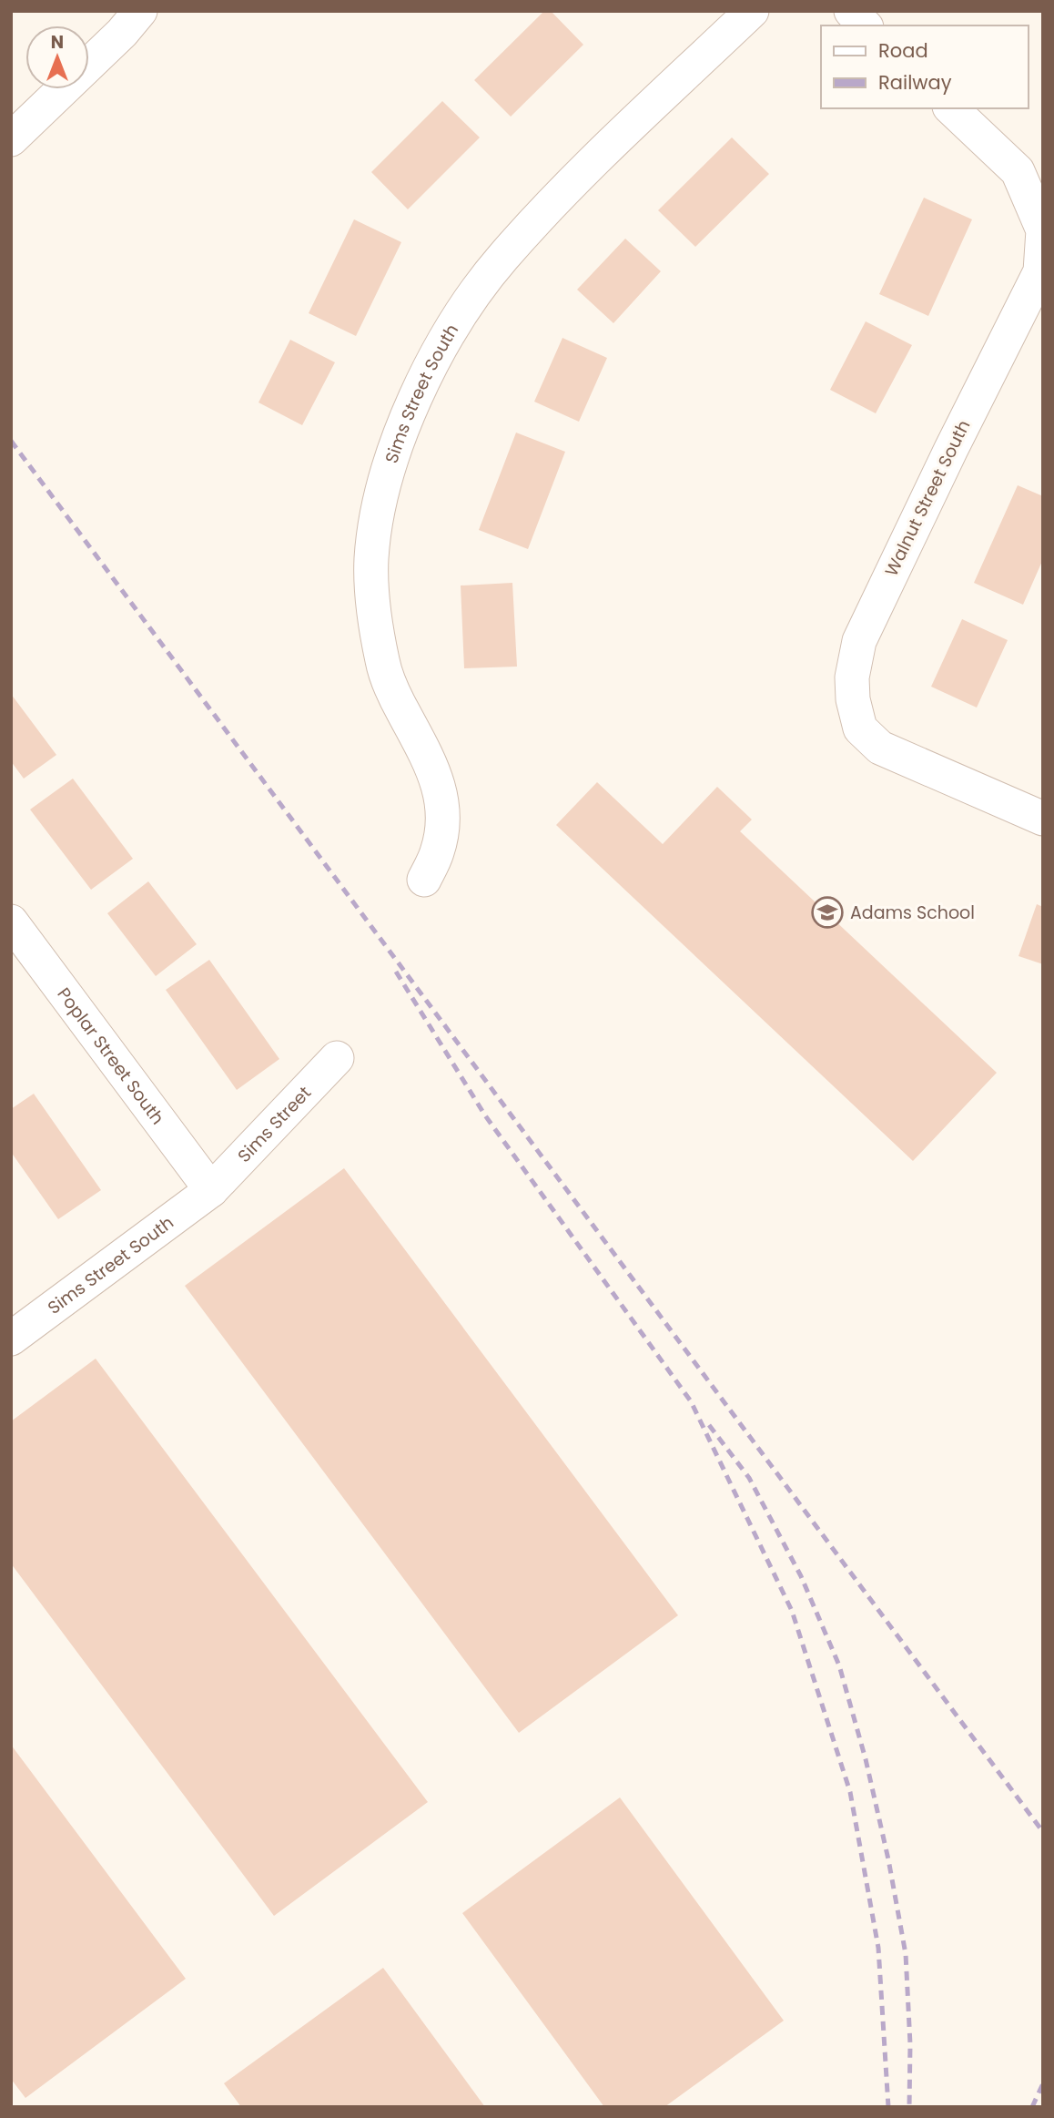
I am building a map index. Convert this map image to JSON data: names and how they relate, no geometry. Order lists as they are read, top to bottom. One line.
{"streets":{"street":["Sims Street South","Walnut Street South","Poplar Street South","Sims Street"]},"crossings":[["Sims Street South","Poplar Street South"],["Sims Street South","Sims Street"],["Poplar Street South","Sims Street"]],"places":{"school or university":["Adams School"]},"legend":["Road","Railway"],"north":"top"}
